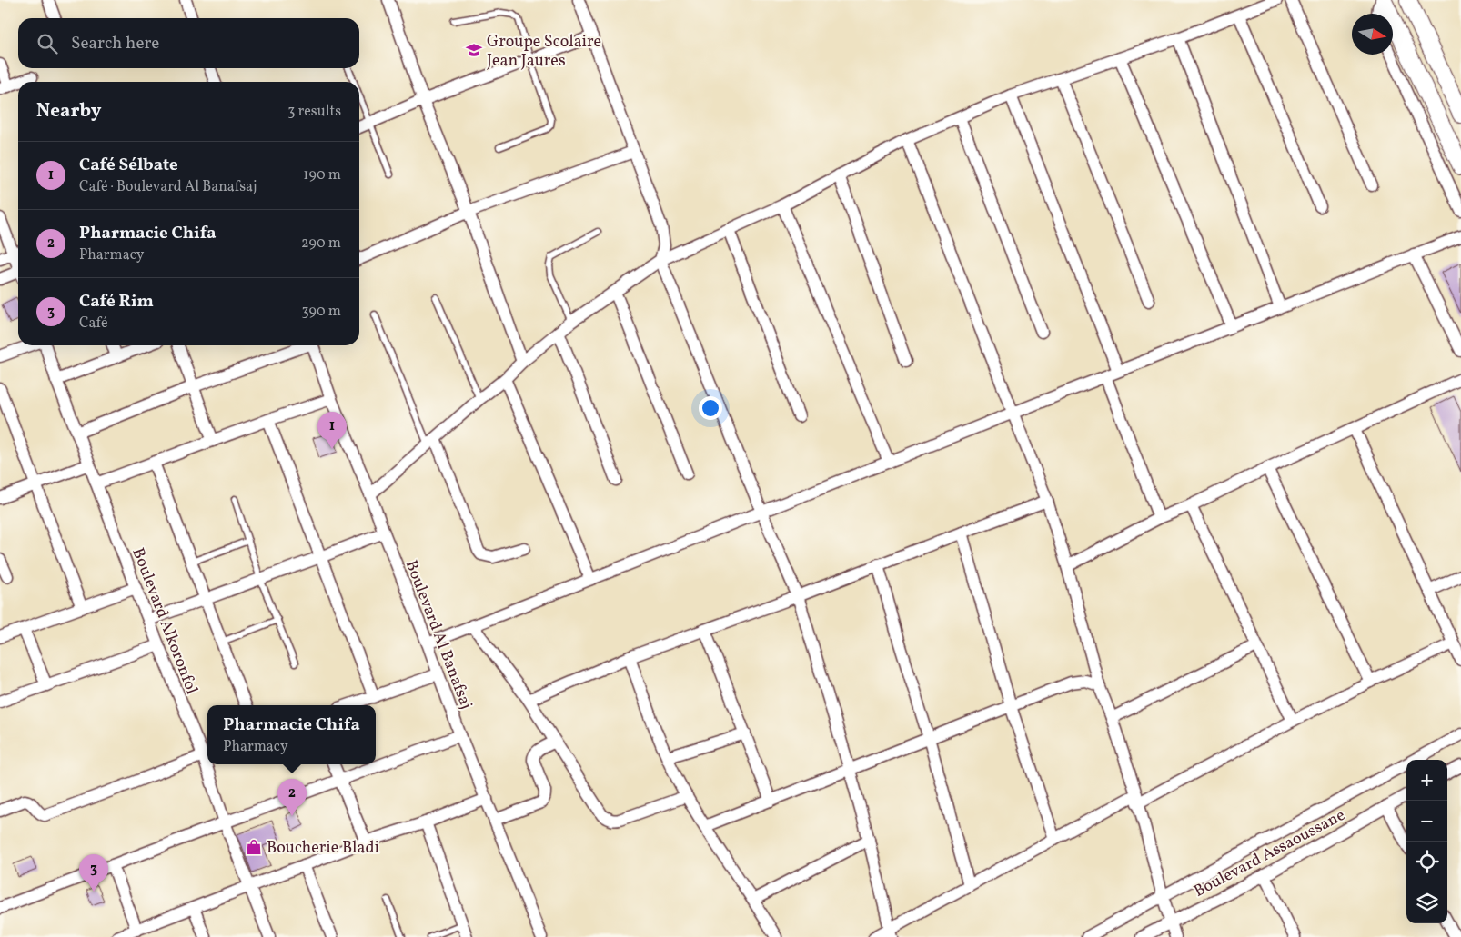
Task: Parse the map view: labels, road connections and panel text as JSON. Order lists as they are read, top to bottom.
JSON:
{
  "streets": {
    "street": ["Boulevard Alkoronfol", "Boulevard Al Banafsaj", "Boulevard Assaoussane"]
  },
  "places": {
    "school or university": ["Groupe Scolaire Jean Jaures"],
    "shop": ["Boucherie Bladi"]
  },
  "north": "right",
  "page": {
    "search": "Search here",
    "heading": ["Nearby", "3 results"],
    "list": [
      {
        "mark": "1",
        "name": "Café Sélbate",
        "note": "Café · Boulevard Al Banafsaj",
        "value": "190 m"
      },
      {
        "mark": "2",
        "name": "Pharmacie Chifa",
        "note": "Pharmacy",
        "value": "290 m"
      },
      {
        "mark": "3",
        "name": "Café Rim",
        "note": "Café",
        "value": "390 m"
      }
    ],
    "pins": ["1", "2", "3"],
    "popup": ["Pharmacie Chifa", "Pharmacy"],
    "map_buttons": ["+", "−"]
  }
}
